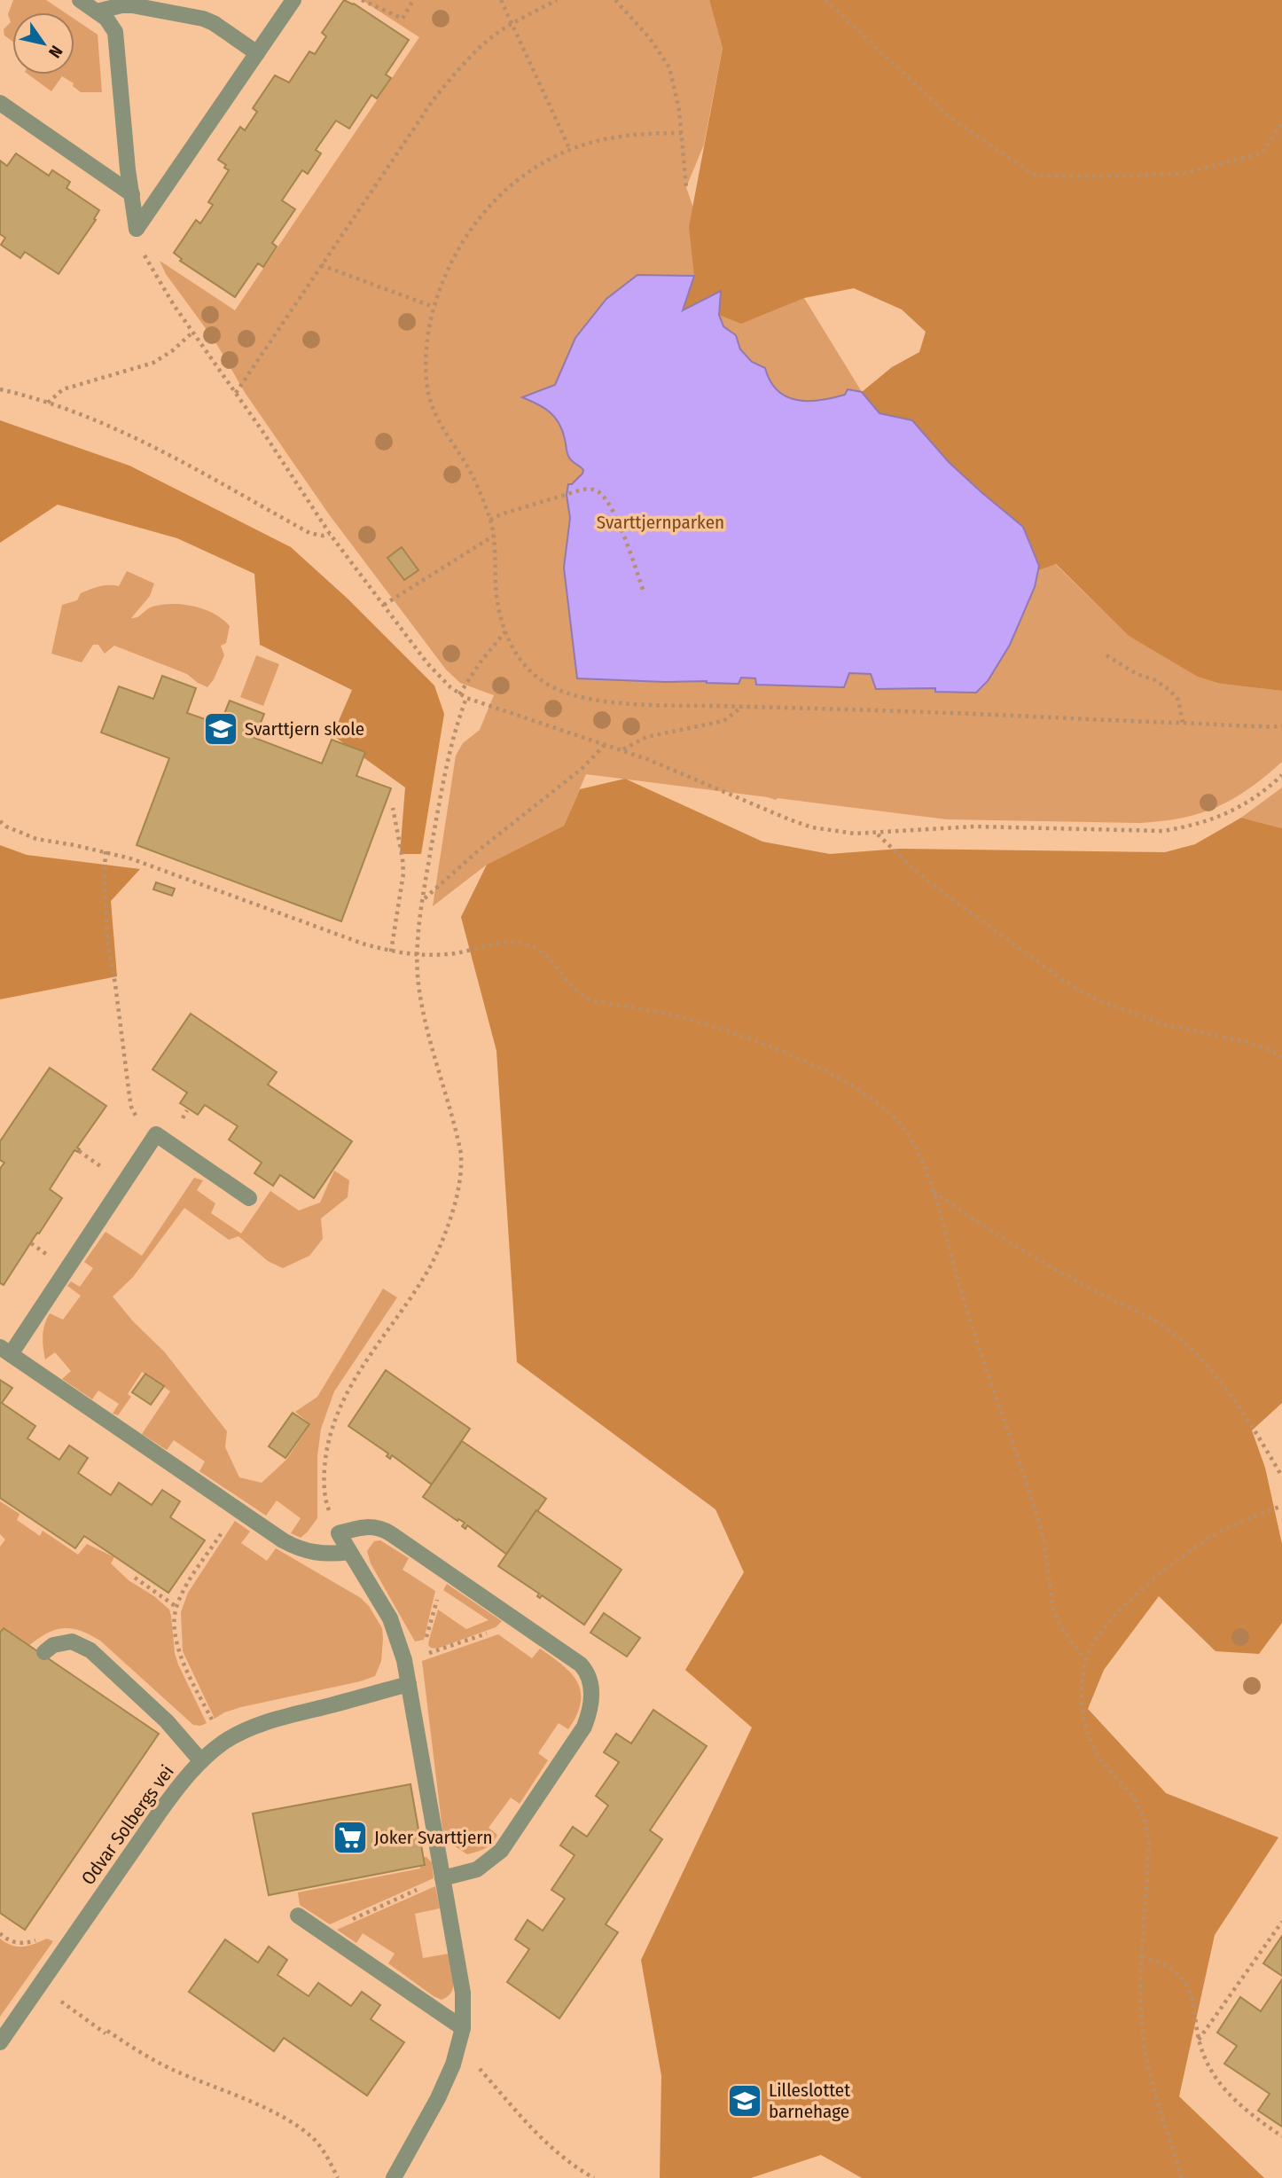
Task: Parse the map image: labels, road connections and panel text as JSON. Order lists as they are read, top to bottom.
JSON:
{
  "streets": {
    "street": ["Odvar Solbergs vei"]
  },
  "parks": ["Svarttjernparken"],
  "places": {
    "school or university": ["Svarttjern skole", "Lilleslottet barnehage"],
    "supermarket": ["Joker Svarttjern"]
  },
  "north": "bottom right"
}
